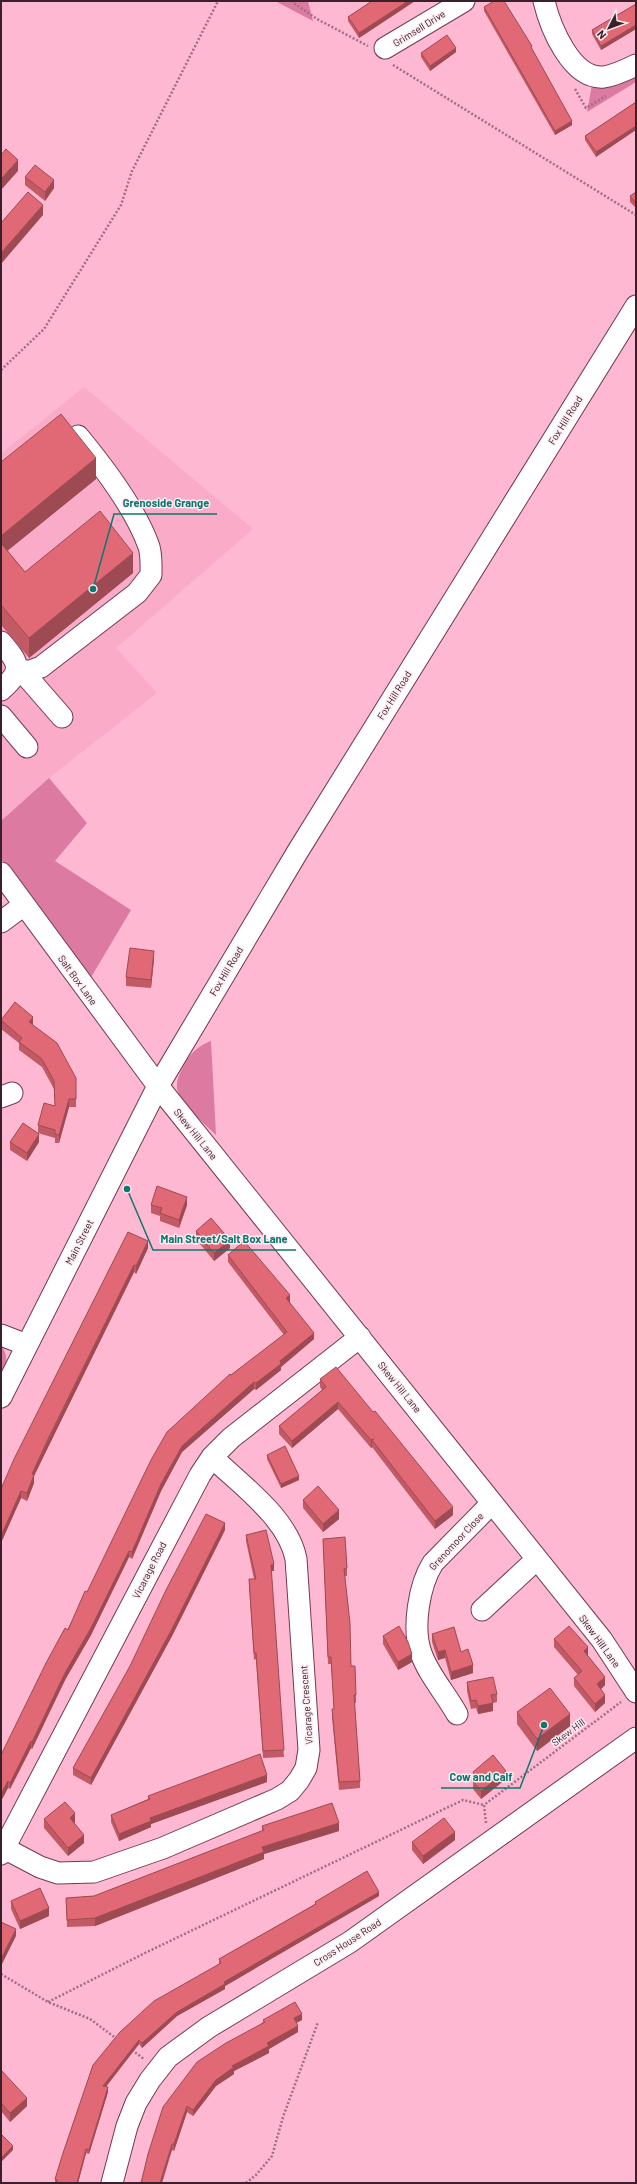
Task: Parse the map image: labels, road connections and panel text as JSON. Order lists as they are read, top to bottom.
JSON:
{
  "streets": {
    "street": [
      "Grimsell Drive",
      "Fox Hill Road",
      "Salt Box Lane",
      "Skew Hill Lane",
      "Main Street",
      "Grenomoor Close",
      "Vicarage Road",
      "Vicarage Crescent",
      "Cross House Road"
    ],
    "path": ["Skew Hill"]
  },
  "crossings": [
    ["Fox Hill Road", "Salt Box Lane"],
    ["Fox Hill Road", "Skew Hill Lane"],
    ["Fox Hill Road", "Main Street"],
    ["Salt Box Lane", "Skew Hill Lane"],
    ["Salt Box Lane", "Main Street"],
    ["Skew Hill Lane", "Main Street"],
    ["Skew Hill Lane", "Grenomoor Close"],
    ["Skew Hill Lane", "Vicarage Road"],
    ["Skew Hill Lane", "Skew Hill"],
    ["Vicarage Road", "Vicarage Crescent"]
  ],
  "places": ["Grenoside Grange", "Main Street/Salt Box Lane", "Cow and Calf"],
  "north": "bottom left"
}
